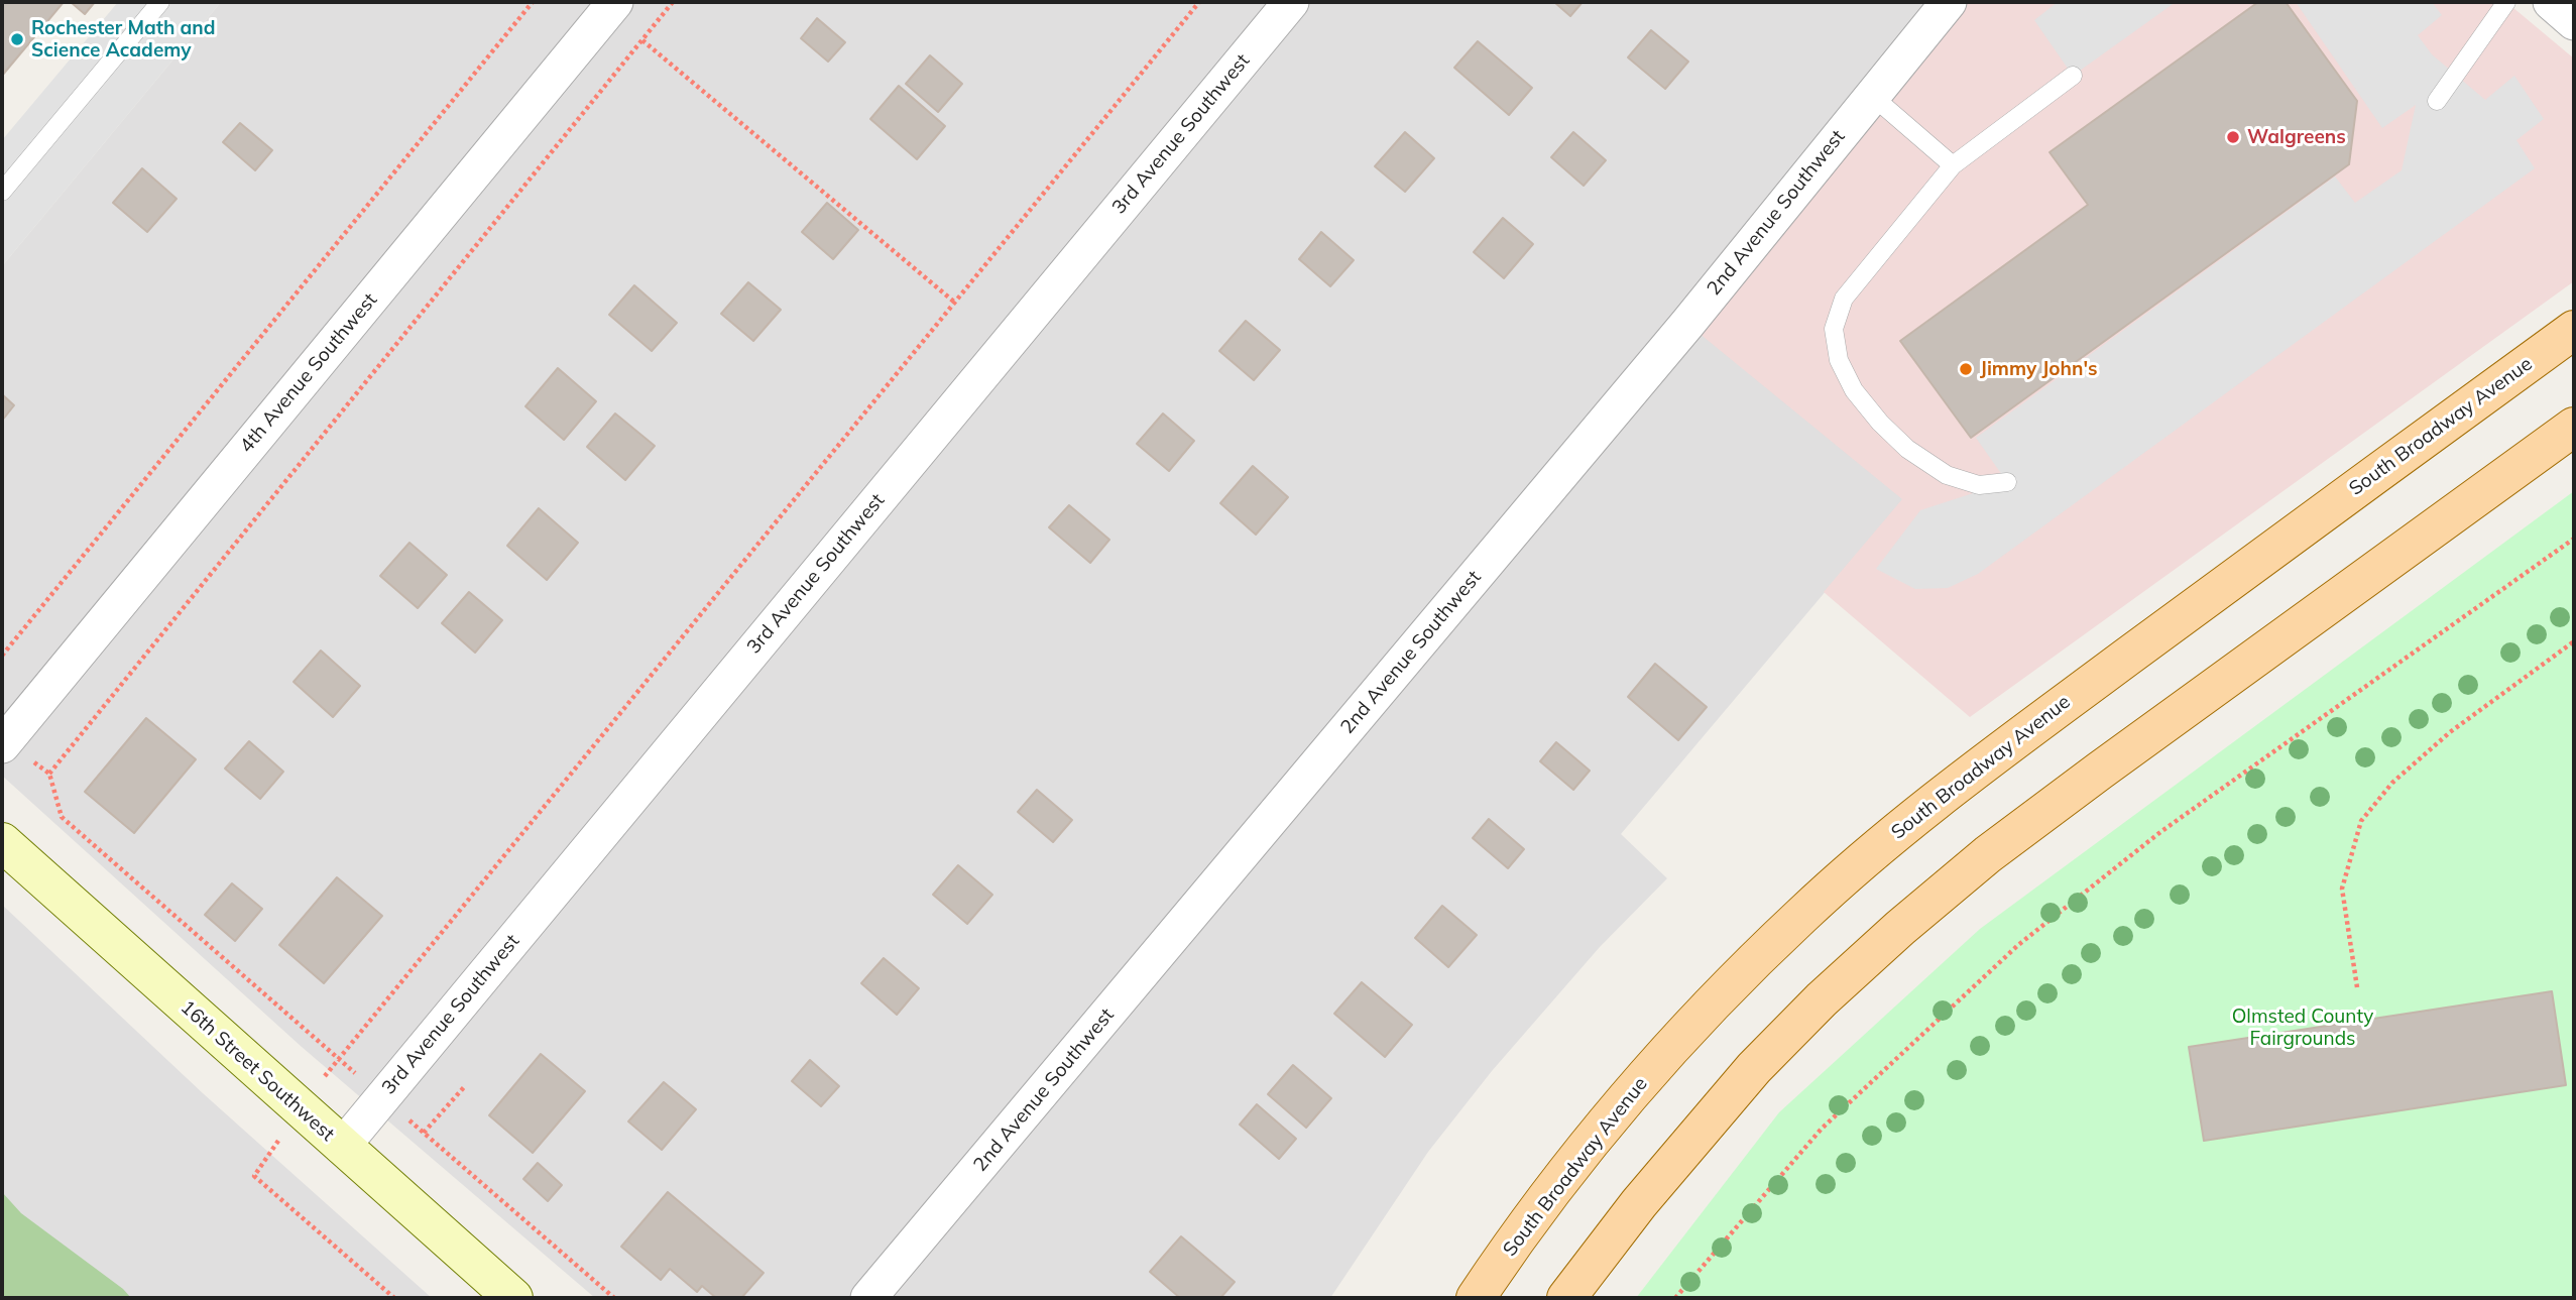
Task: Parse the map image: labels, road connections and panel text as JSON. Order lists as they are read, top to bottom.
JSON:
{
  "streets": {
    "main road": ["South Broadway Avenue", "16th Street Southwest"],
    "street": ["3rd Avenue Southwest", "2nd Avenue Southwest", "4th Avenue Southwest"]
  },
  "crossings": [
    ["3rd Avenue Southwest", "16th Street Southwest"]
  ],
  "parks": ["Olmsted County Fairgrounds"],
  "places": ["Rochester Math and Science Academy", "Walgreens", "Jimmy John's"]
}
